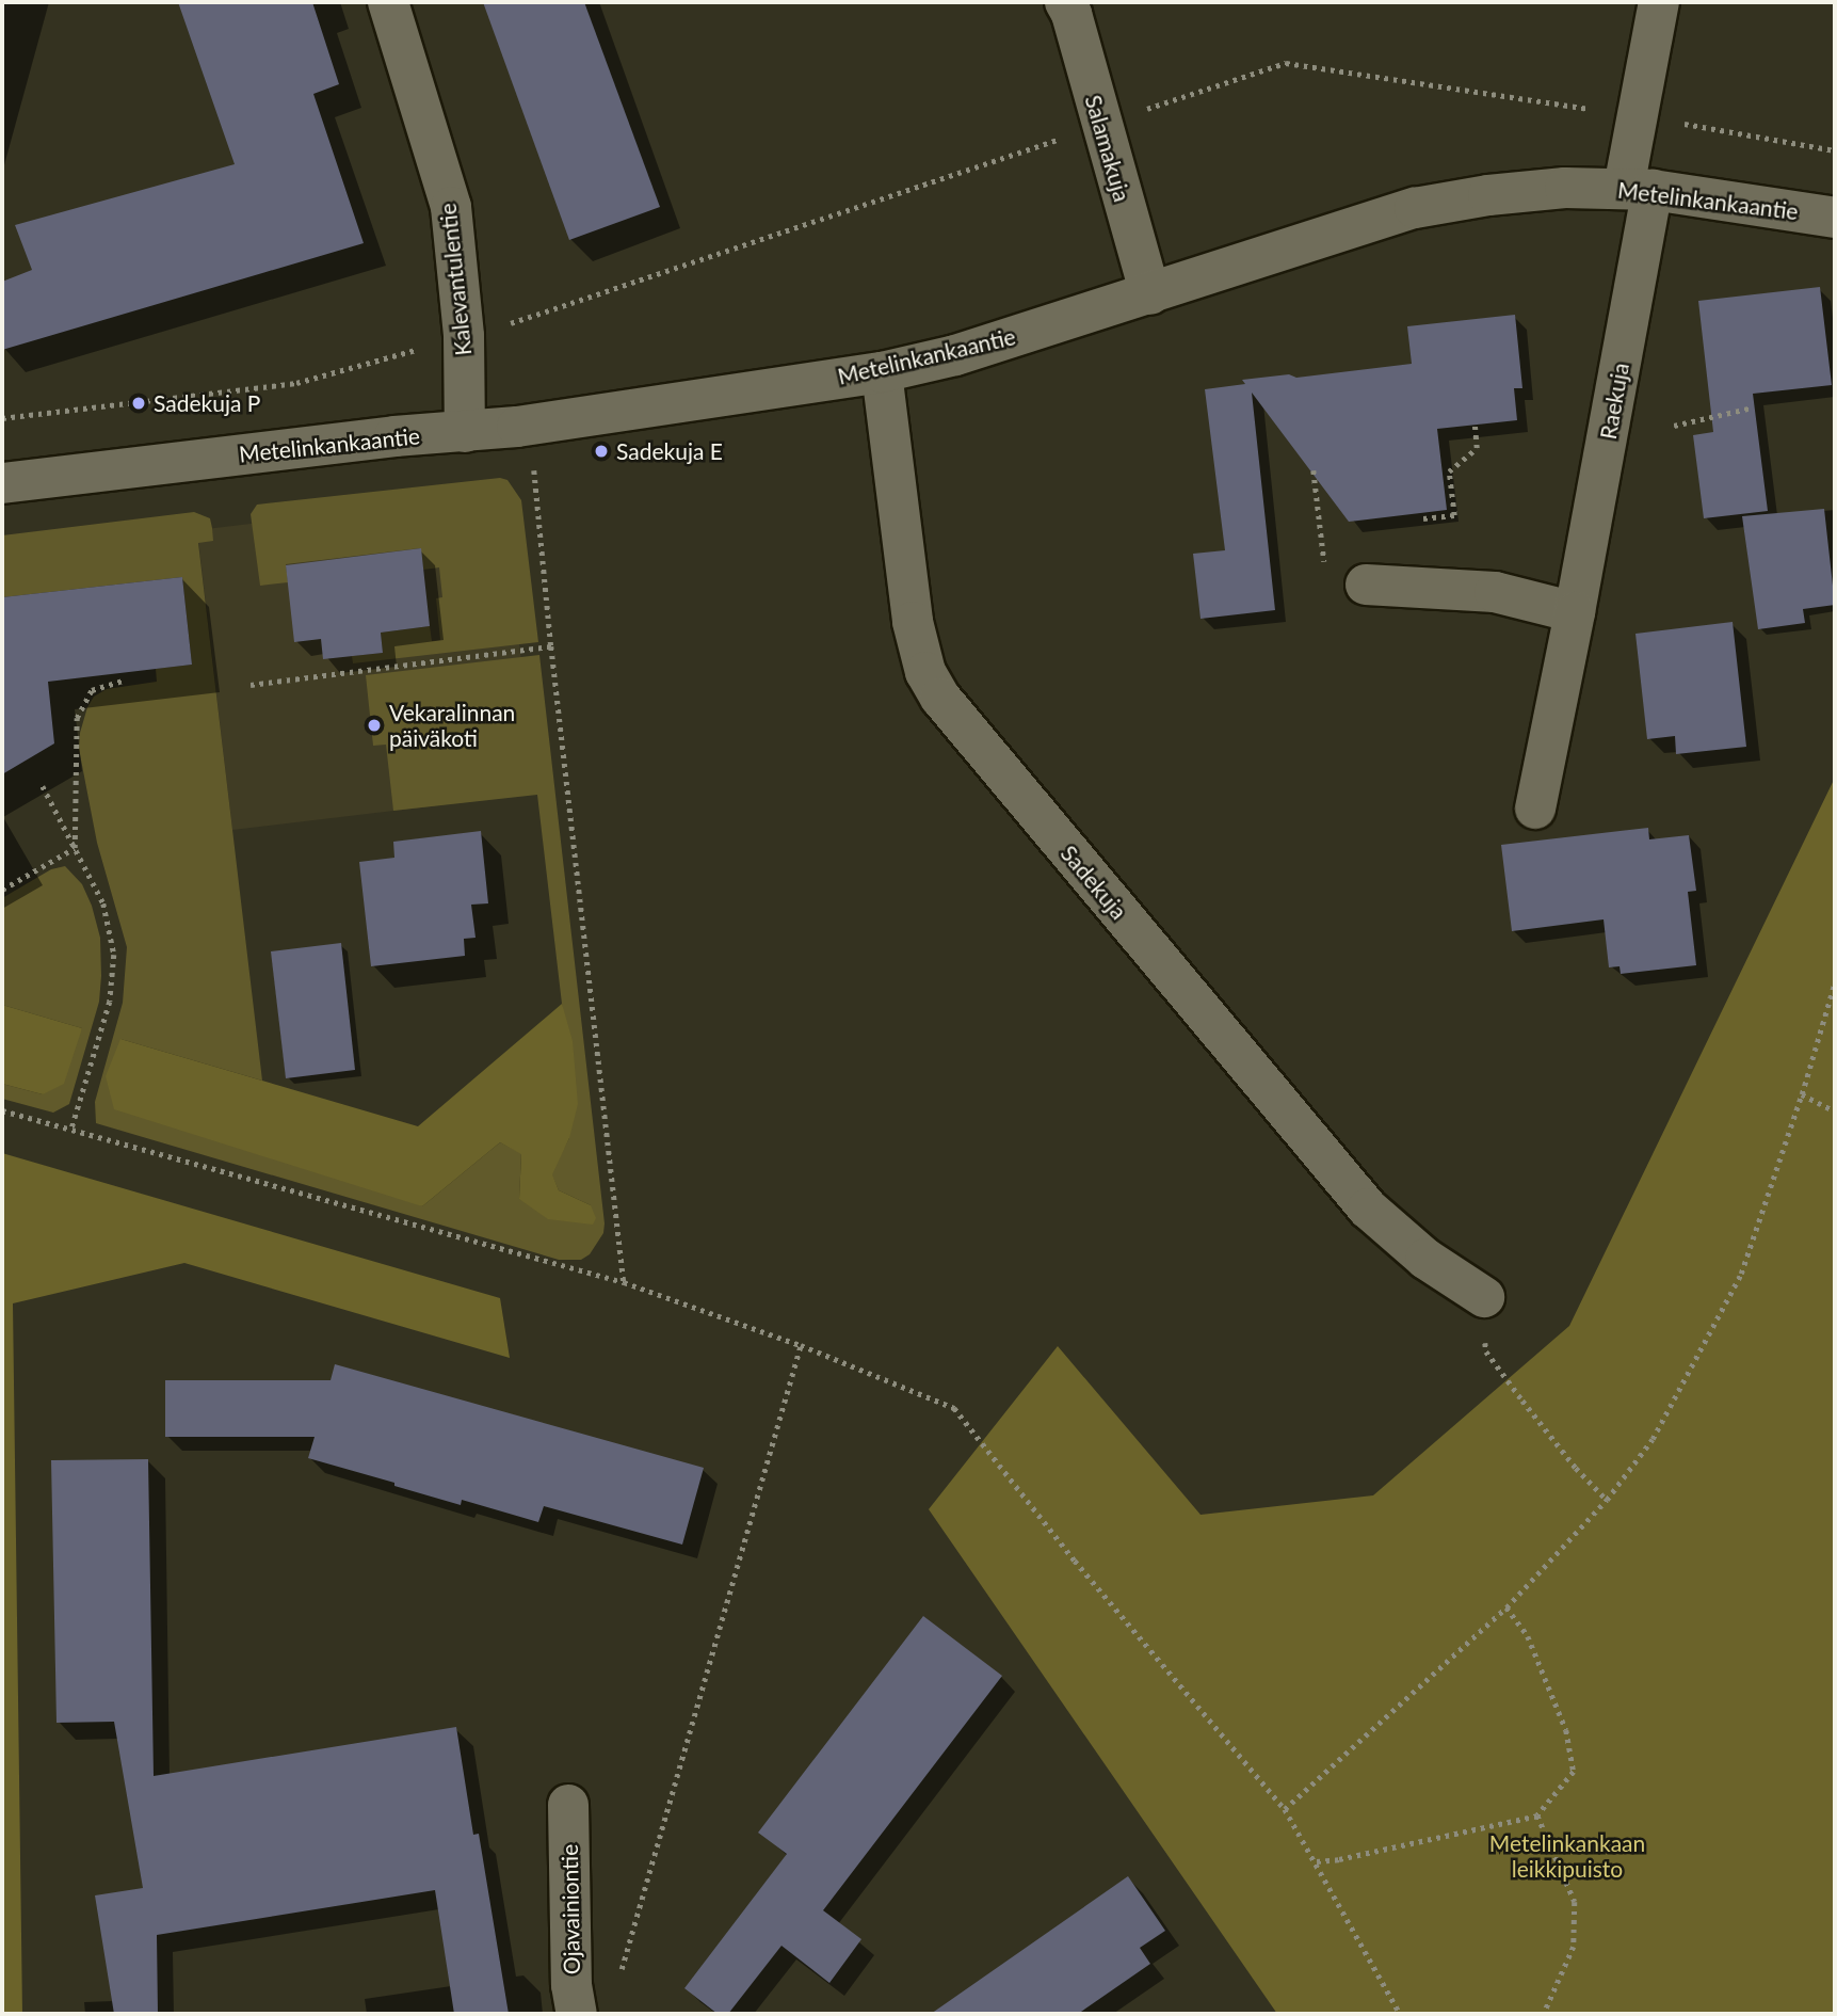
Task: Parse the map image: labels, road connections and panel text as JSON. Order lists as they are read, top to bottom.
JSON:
{
  "streets": {
    "street": [
      "Salamakuja",
      "Metelinkankaantie",
      "Kalevantulentie",
      "Raekuja",
      "Sadekuja",
      "Ojavainiontie"
    ]
  },
  "crossings": [
    ["Salamakuja", "Metelinkankaantie"],
    ["Metelinkankaantie", "Kalevantulentie"],
    ["Metelinkankaantie", "Raekuja"],
    ["Metelinkankaantie", "Sadekuja"]
  ],
  "parks": ["Metelinkankaan leikkipuisto"],
  "places": ["Sadekuja P", "Sadekuja E", "Vekaralinnan päiväkoti"]
}
